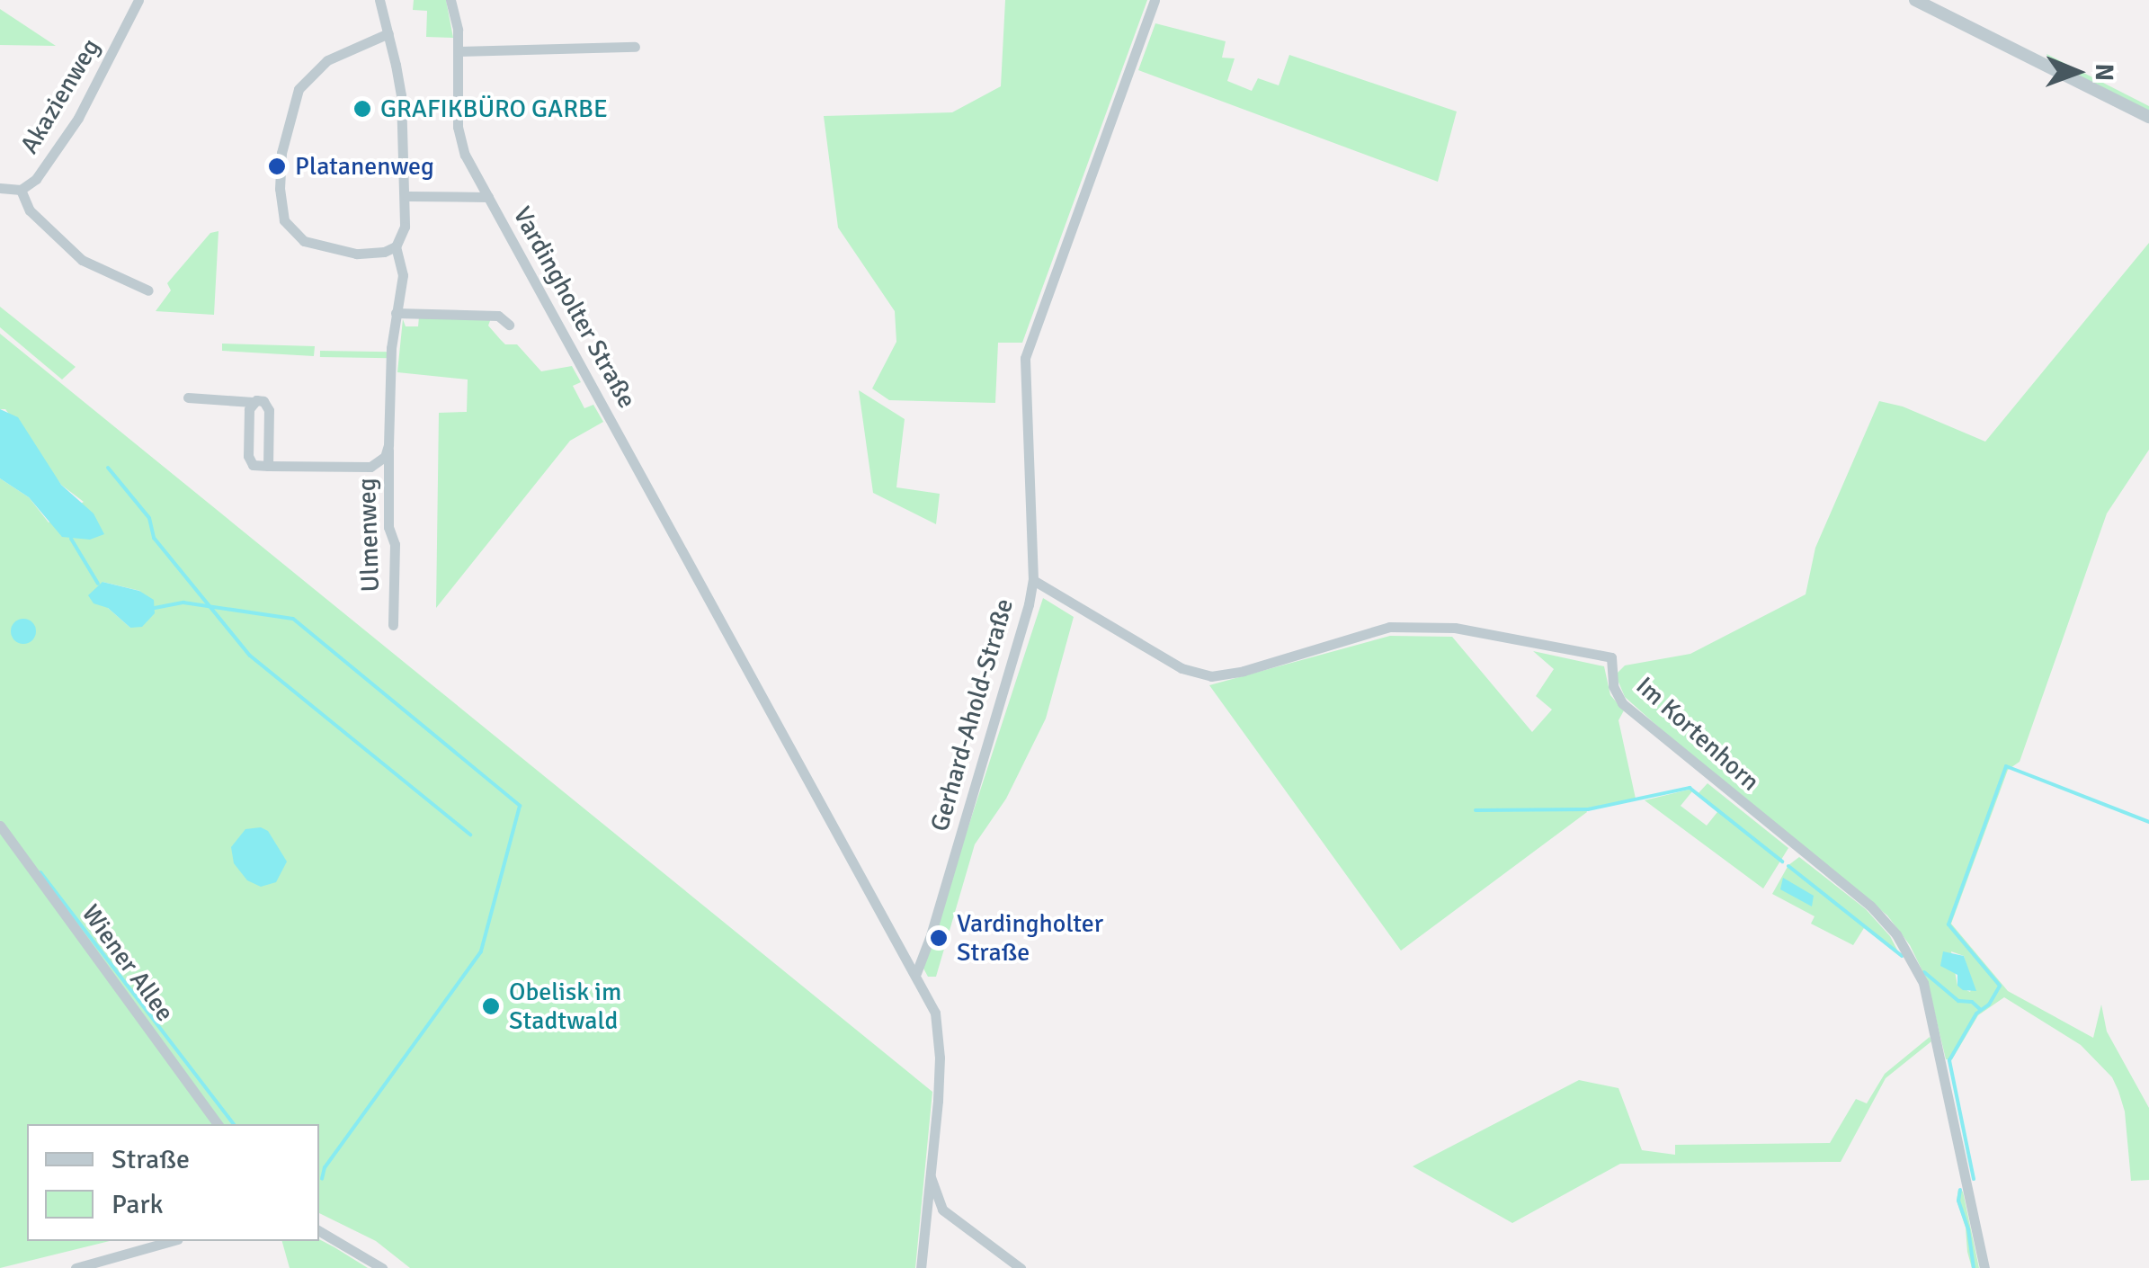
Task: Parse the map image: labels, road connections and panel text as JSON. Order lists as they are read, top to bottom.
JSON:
{
  "streets": {
    "street": [
      "Akazienweg",
      "Vardingholter Straße",
      "Ulmenweg",
      "Gerhard-Ahold-Straße",
      "Im Kortenhorn",
      "Wiener Allee"
    ]
  },
  "crossings": [
    ["Vardingholter Straße", "Gerhard-Ahold-Straße"],
    ["Gerhard-Ahold-Straße", "Im Kortenhorn"]
  ],
  "places": [
    "GRAFIKBÜRO GARBE",
    "Platanenweg",
    "Vardingholter Straße",
    "Obelisk im Stadtwald"
  ],
  "legend": ["Straße", "Park"],
  "north": "right"
}
